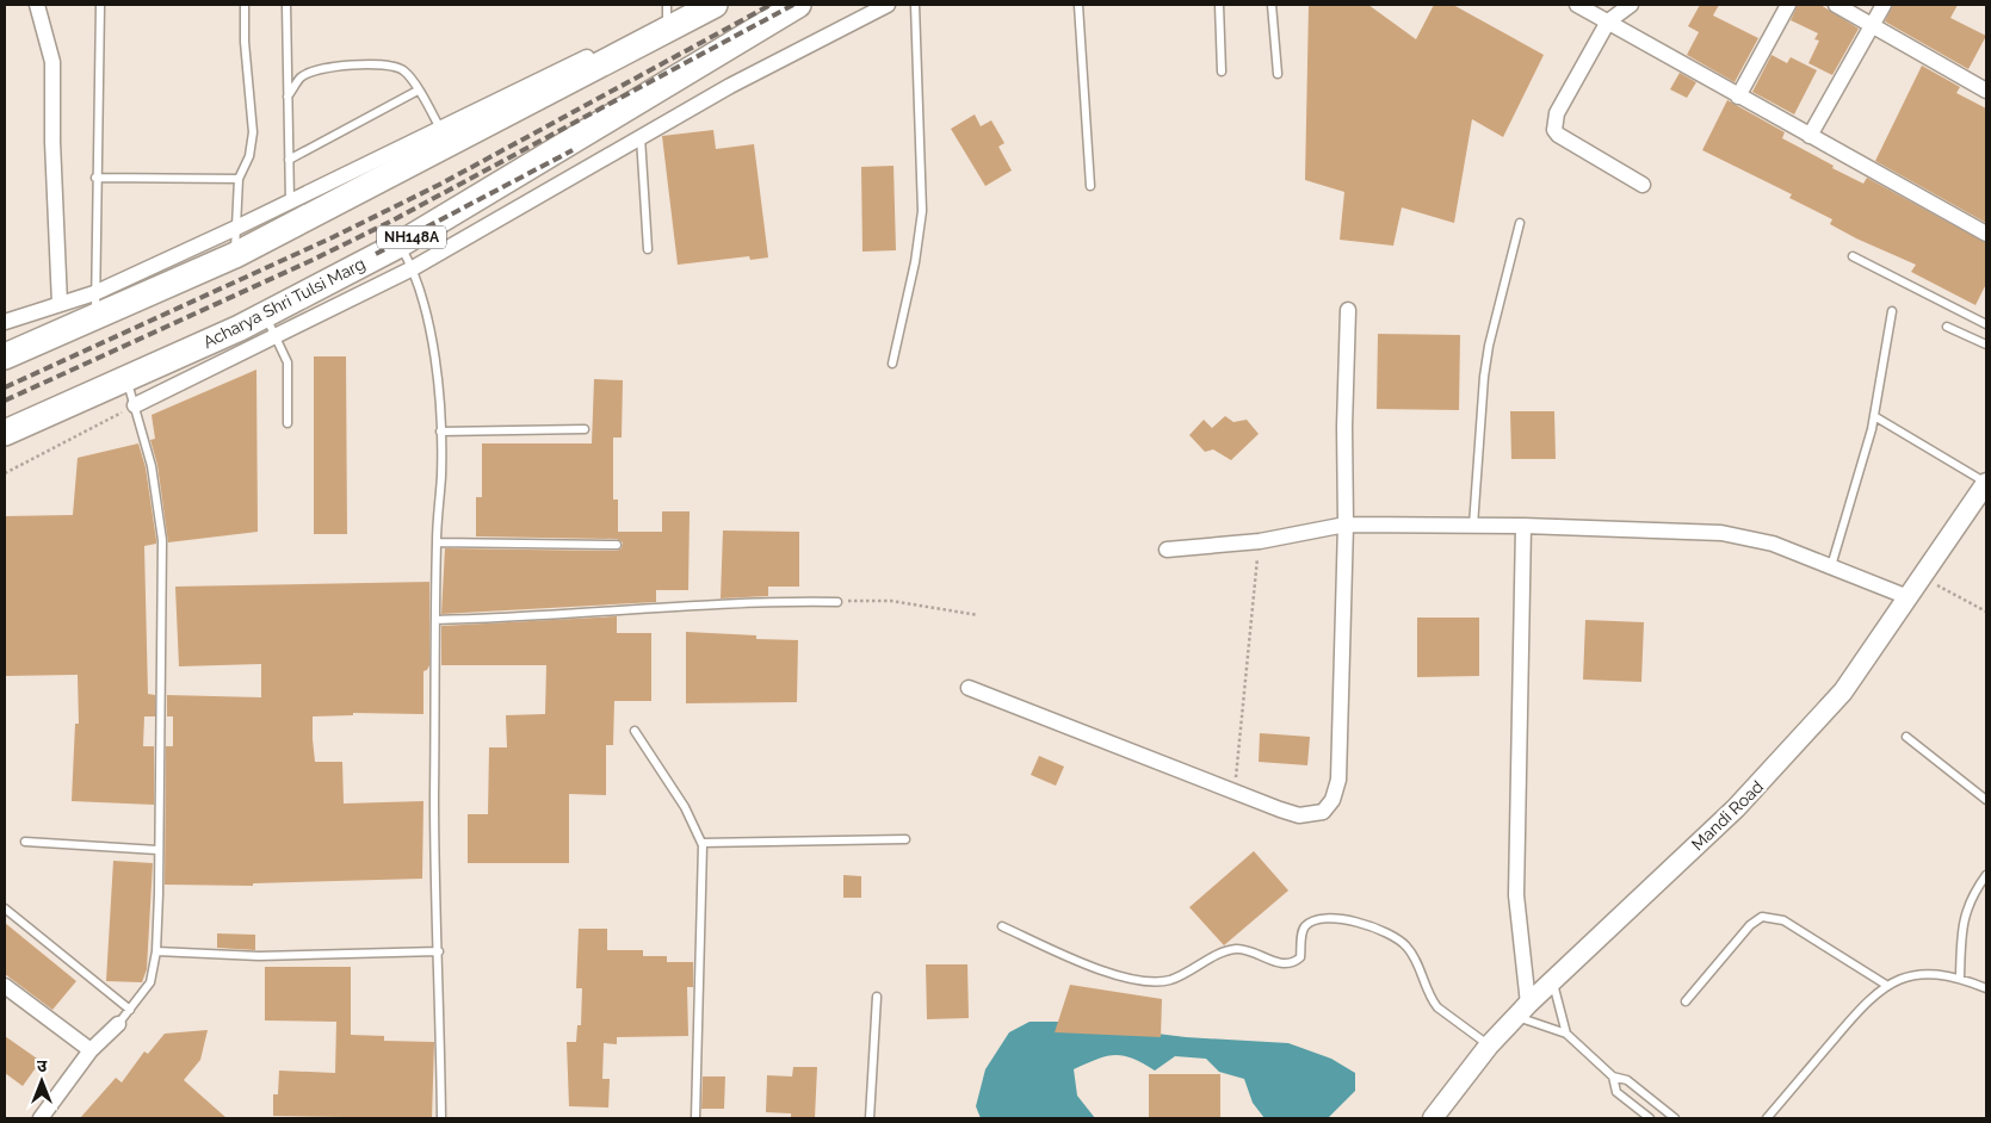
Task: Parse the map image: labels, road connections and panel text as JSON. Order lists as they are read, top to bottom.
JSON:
{
  "streets": {
    "highway": ["NH148A", "Acharya Shri Tulsi Marg"],
    "street": ["Mandi Road"]
  },
  "north": "top"
}
